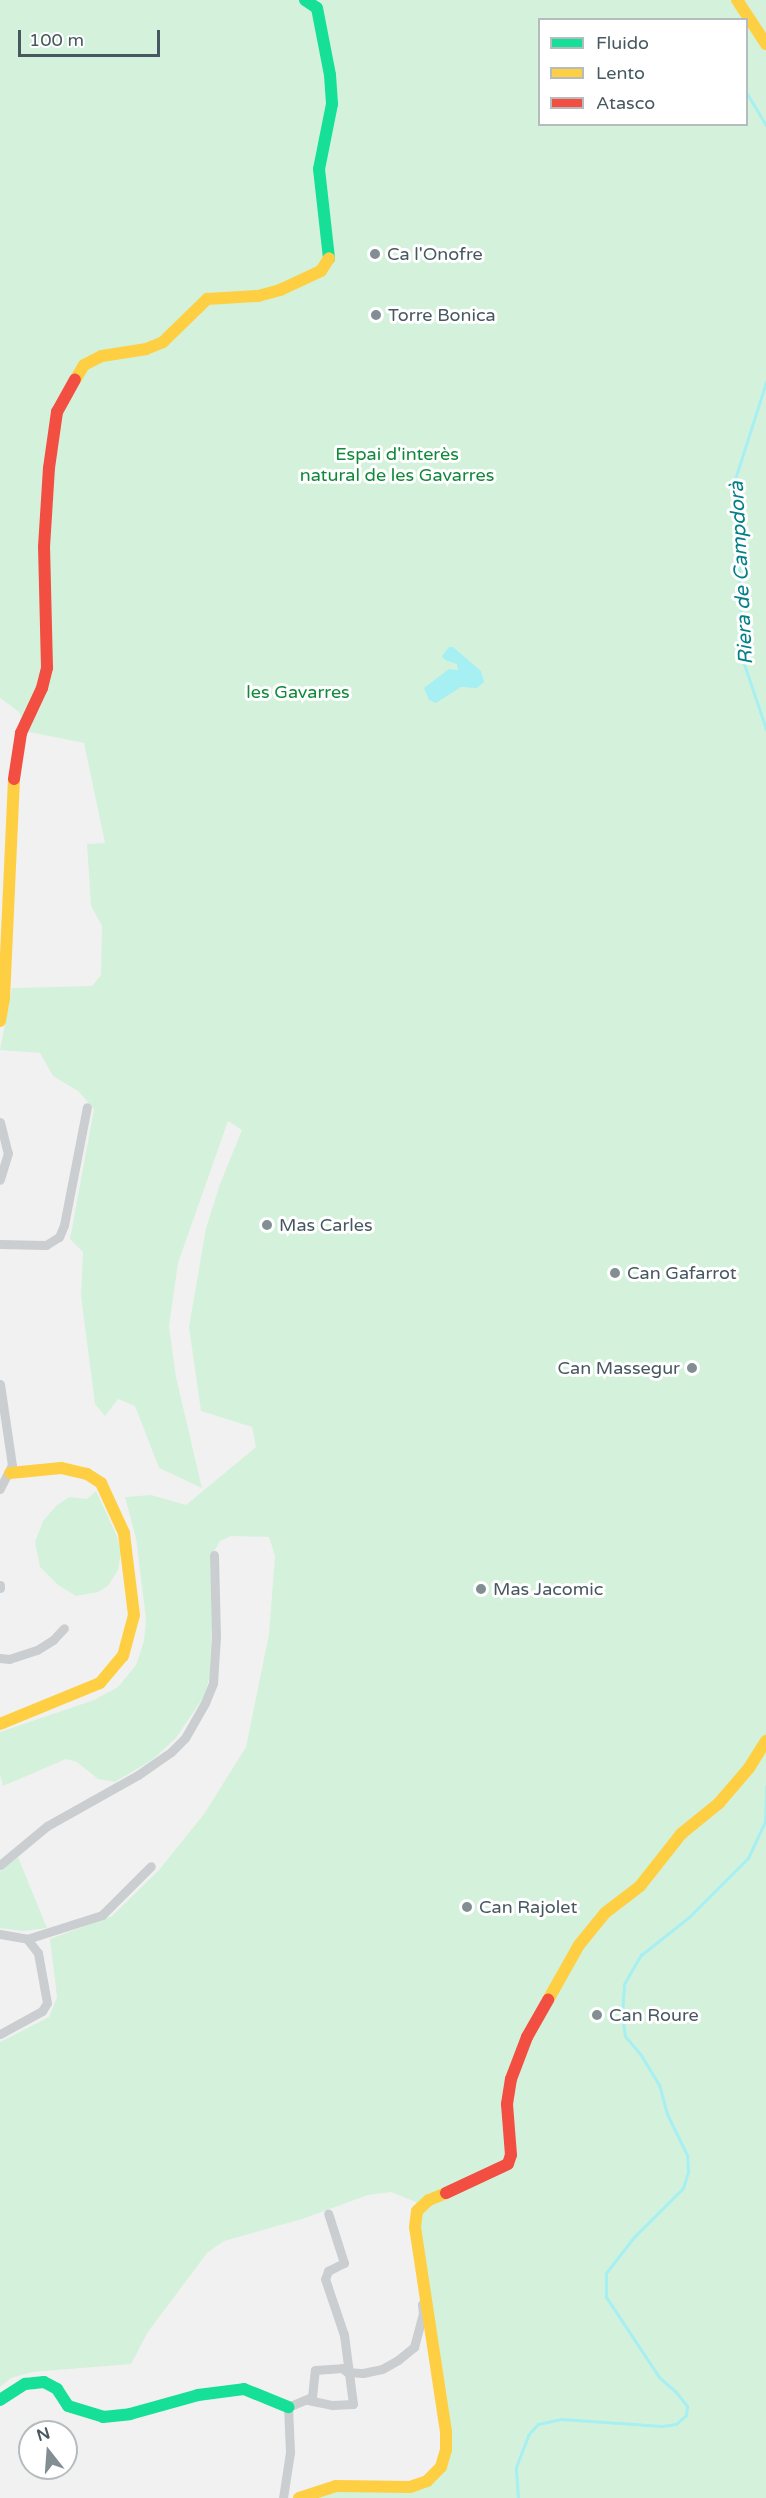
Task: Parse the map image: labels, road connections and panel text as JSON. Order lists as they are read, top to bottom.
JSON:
{
  "water": ["Riera de Campdorà"],
  "parks": ["Espai d'interès natural de les Gavarres", "les Gavarres"],
  "places": [
    "Ca l'Onofre",
    "Torre Bonica",
    "Mas Carles",
    "Can Gafarrot",
    "Can Massegur",
    "Mas Jacomic",
    "Can Rajolet",
    "Can Roure"
  ],
  "legend": ["Fluido", "Lento", "Atasco"],
  "scale_bar": "100 m",
  "north": "top"
}
